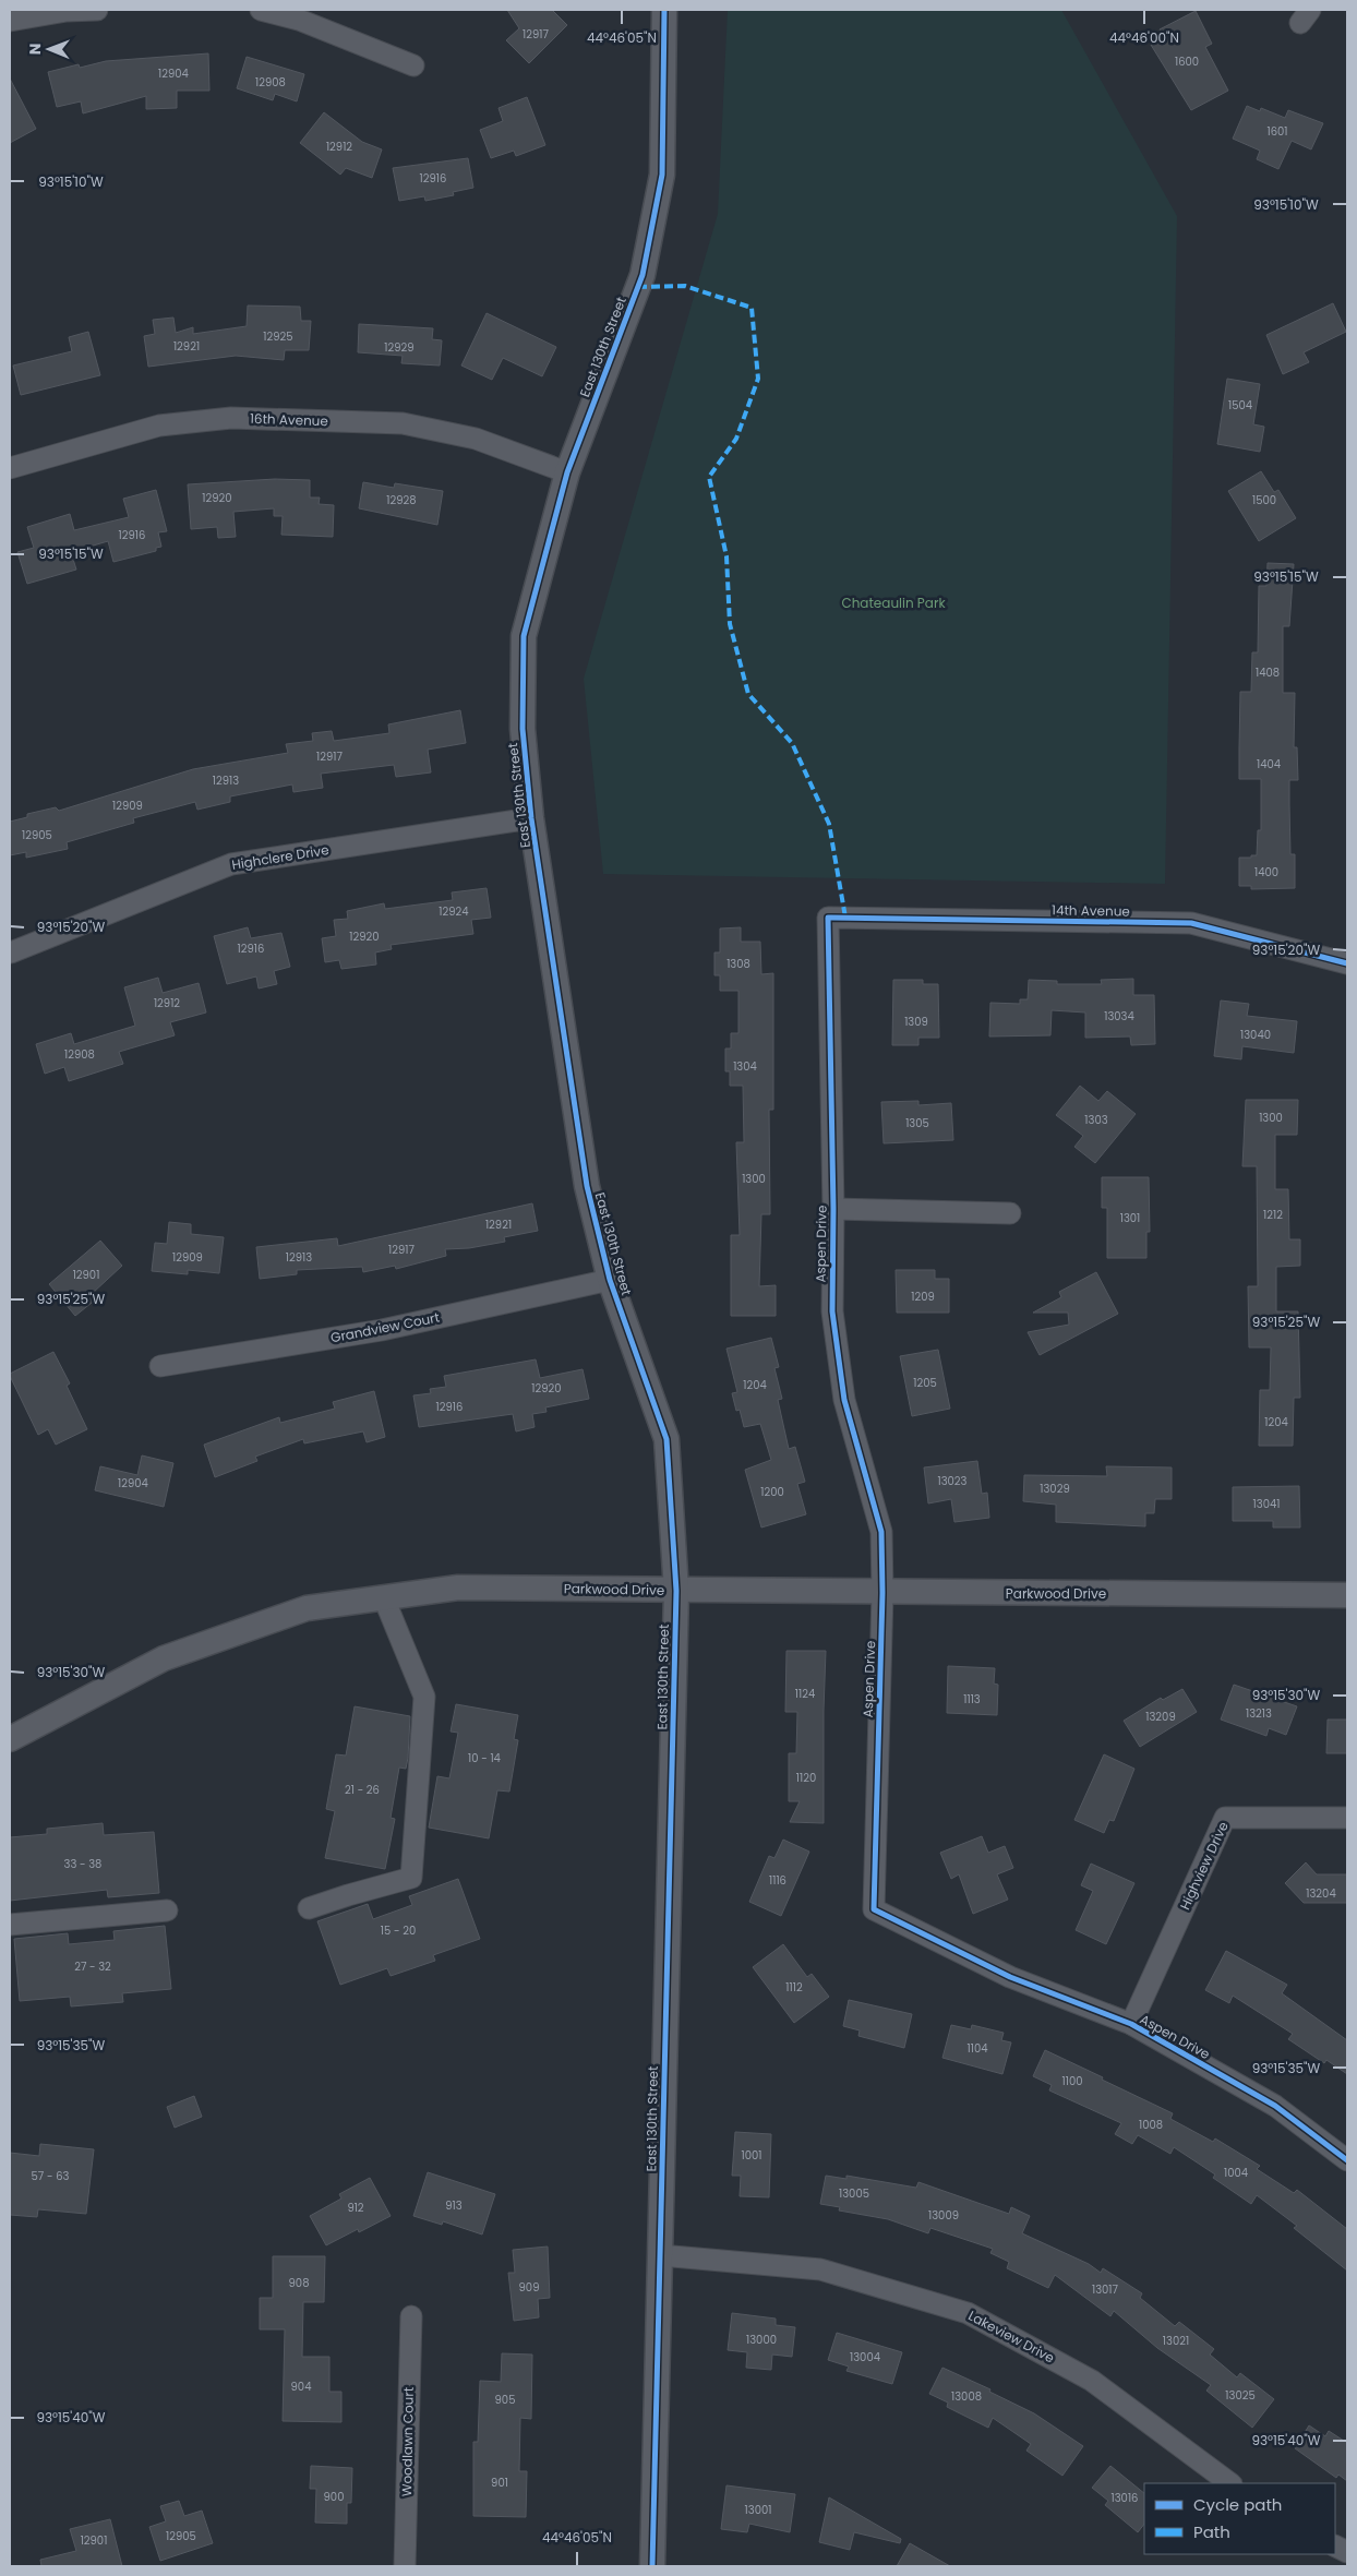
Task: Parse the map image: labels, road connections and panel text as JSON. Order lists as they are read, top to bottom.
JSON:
{
  "streets": {
    "street": [
      "East 130th Street",
      "16th Avenue",
      "Highclere Drive",
      "14th Avenue",
      "Aspen Drive",
      "Grandview Court",
      "Parkwood Drive",
      "Highview Drive",
      "Lakeview Drive",
      "Woodlawn Court"
    ]
  },
  "crossings": [
    ["East 130th Street", "16th Avenue"],
    ["East 130th Street", "Highclere Drive"],
    ["East 130th Street", "Grandview Court"],
    ["East 130th Street", "Parkwood Drive"],
    ["East 130th Street", "Lakeview Drive"],
    ["14th Avenue", "Aspen Drive"],
    ["Aspen Drive", "Parkwood Drive"],
    ["Aspen Drive", "Highview Drive"]
  ],
  "parks": ["Chateaulin Park"],
  "house_numbers": [
    "12917",
    "1600",
    "12904",
    "12908",
    "1601",
    "12912",
    "12916",
    "12925",
    "12921",
    "12929",
    "1504",
    "12920",
    "12928",
    "1500",
    "12916",
    "1408",
    "12917",
    "1404",
    "12913",
    "12909",
    "12905",
    "1400",
    "12924",
    "12920",
    "12916",
    "1308",
    "12912",
    "13034",
    "1309",
    "13040",
    "12908",
    "1304",
    "1300",
    "1303",
    "1305",
    "1300",
    "1212",
    "1301",
    "12921",
    "12917",
    "12909",
    "12913",
    "12901",
    "1209",
    "1205",
    "1204",
    "12920",
    "12916",
    "1204",
    "13023",
    "12904",
    "13029",
    "1200",
    "13041",
    "1124",
    "1113",
    "13213",
    "13209",
    "10 - 14",
    "1120",
    "21 - 26",
    "33 - 38",
    "1116",
    "13204",
    "15 - 20",
    "27 - 32",
    "1112",
    "1104",
    "1100",
    "1008",
    "1001",
    "1004",
    "57 - 63",
    "13005",
    "913",
    "912",
    "13009",
    "908",
    "909",
    "13017",
    "13000",
    "13021",
    "13004",
    "904",
    "13025",
    "13008",
    "905",
    "901",
    "900",
    "13016",
    "13001",
    "12905",
    "12901"
  ],
  "legend": ["Cycle path", "Path"],
  "north": "left",
  "coordinates": [
    "44°46'05\"N",
    "44°46'00\"N",
    "93°15'10\"W",
    "93°15'15\"W",
    "93°15'20\"W",
    "93°15'25\"W",
    "93°15'30\"W",
    "93°15'35\"W",
    "93°15'40\"W"
  ]
}
